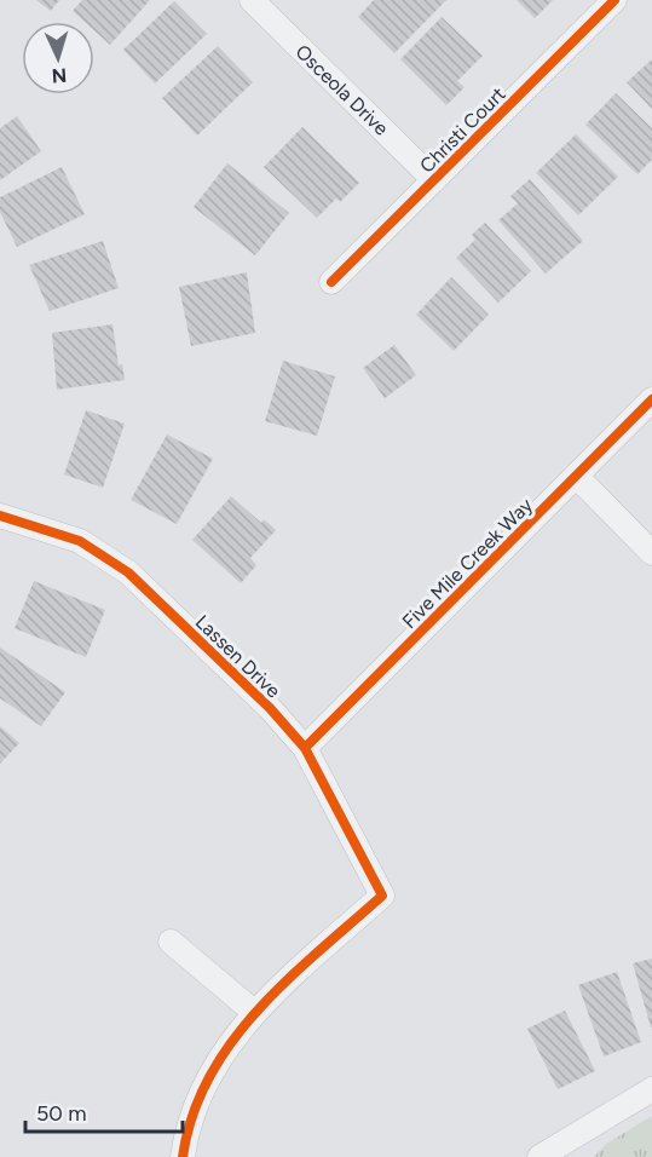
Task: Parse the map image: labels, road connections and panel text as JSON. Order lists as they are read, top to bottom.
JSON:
{
  "streets": {
    "street": [
      "Osceola Drive",
      "Christi Court",
      "Five Mile Creek Way",
      "Lassen Drive"
    ]
  },
  "crossings": [
    ["Osceola Drive", "Christi Court"],
    ["Five Mile Creek Way", "Lassen Drive"]
  ],
  "scale_bar": "50 m",
  "north": "bottom"
}
